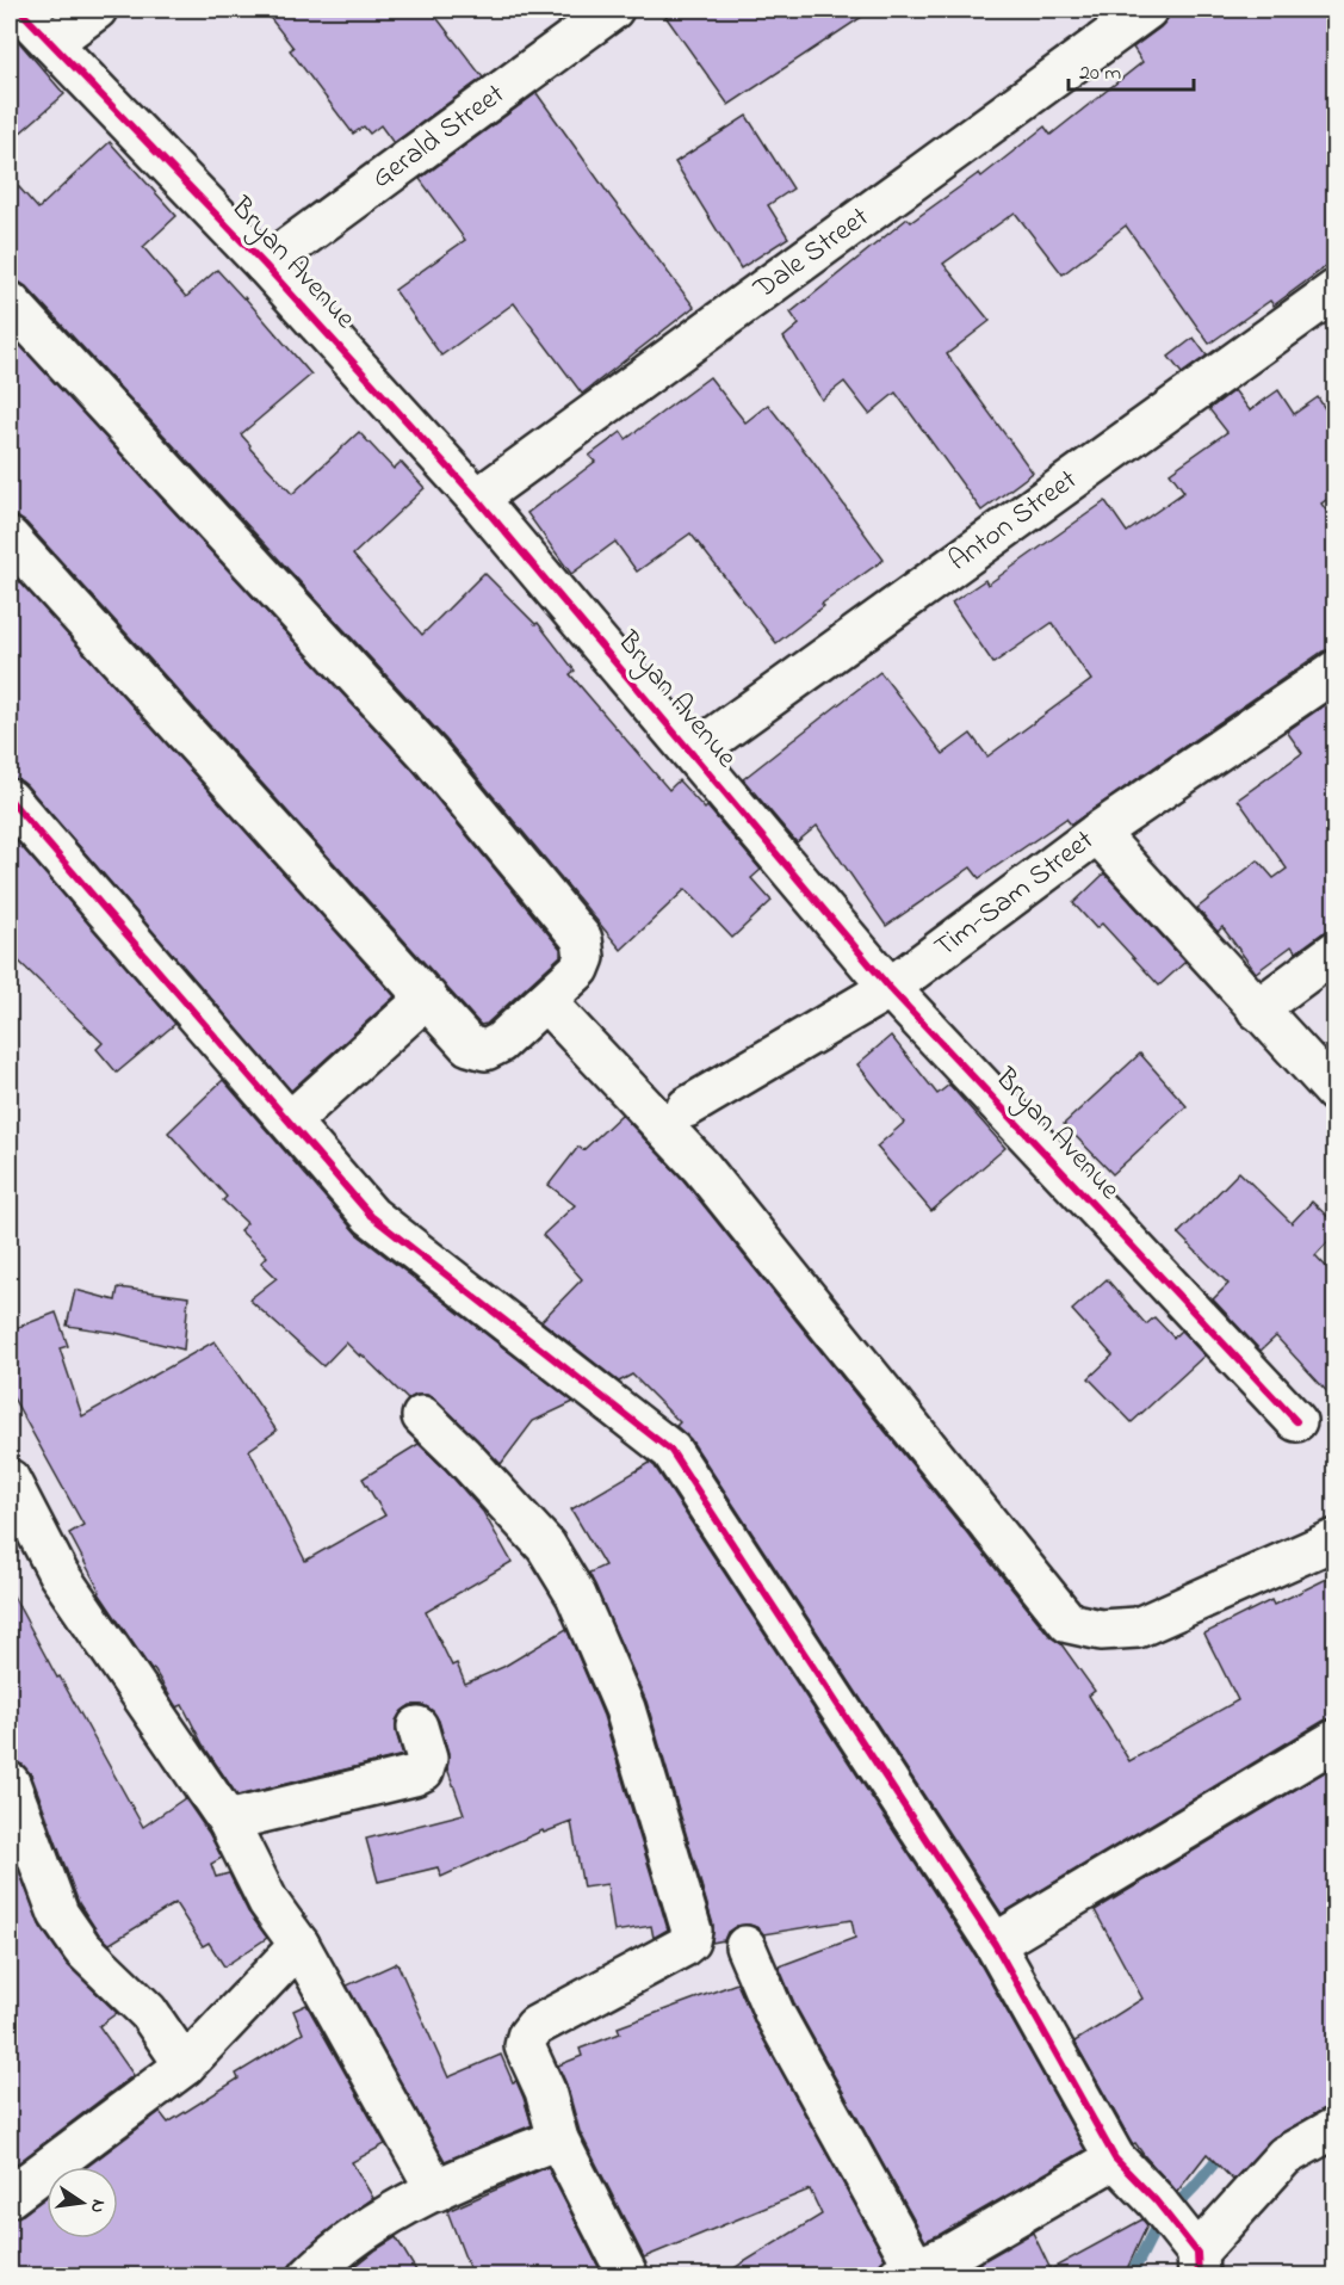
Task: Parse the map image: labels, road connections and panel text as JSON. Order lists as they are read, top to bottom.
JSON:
{
  "streets": {
    "street": [
      "Gerald Street",
      "Dale Street",
      "Bryan Avenue",
      "Anton Street",
      "Tim-Sam Street"
    ]
  },
  "crossings": [
    ["Gerald Street", "Bryan Avenue"],
    ["Dale Street", "Bryan Avenue"],
    ["Bryan Avenue", "Anton Street"],
    ["Bryan Avenue", "Tim-Sam Street"]
  ],
  "scale_bar": "20 m",
  "north": "right"
}
